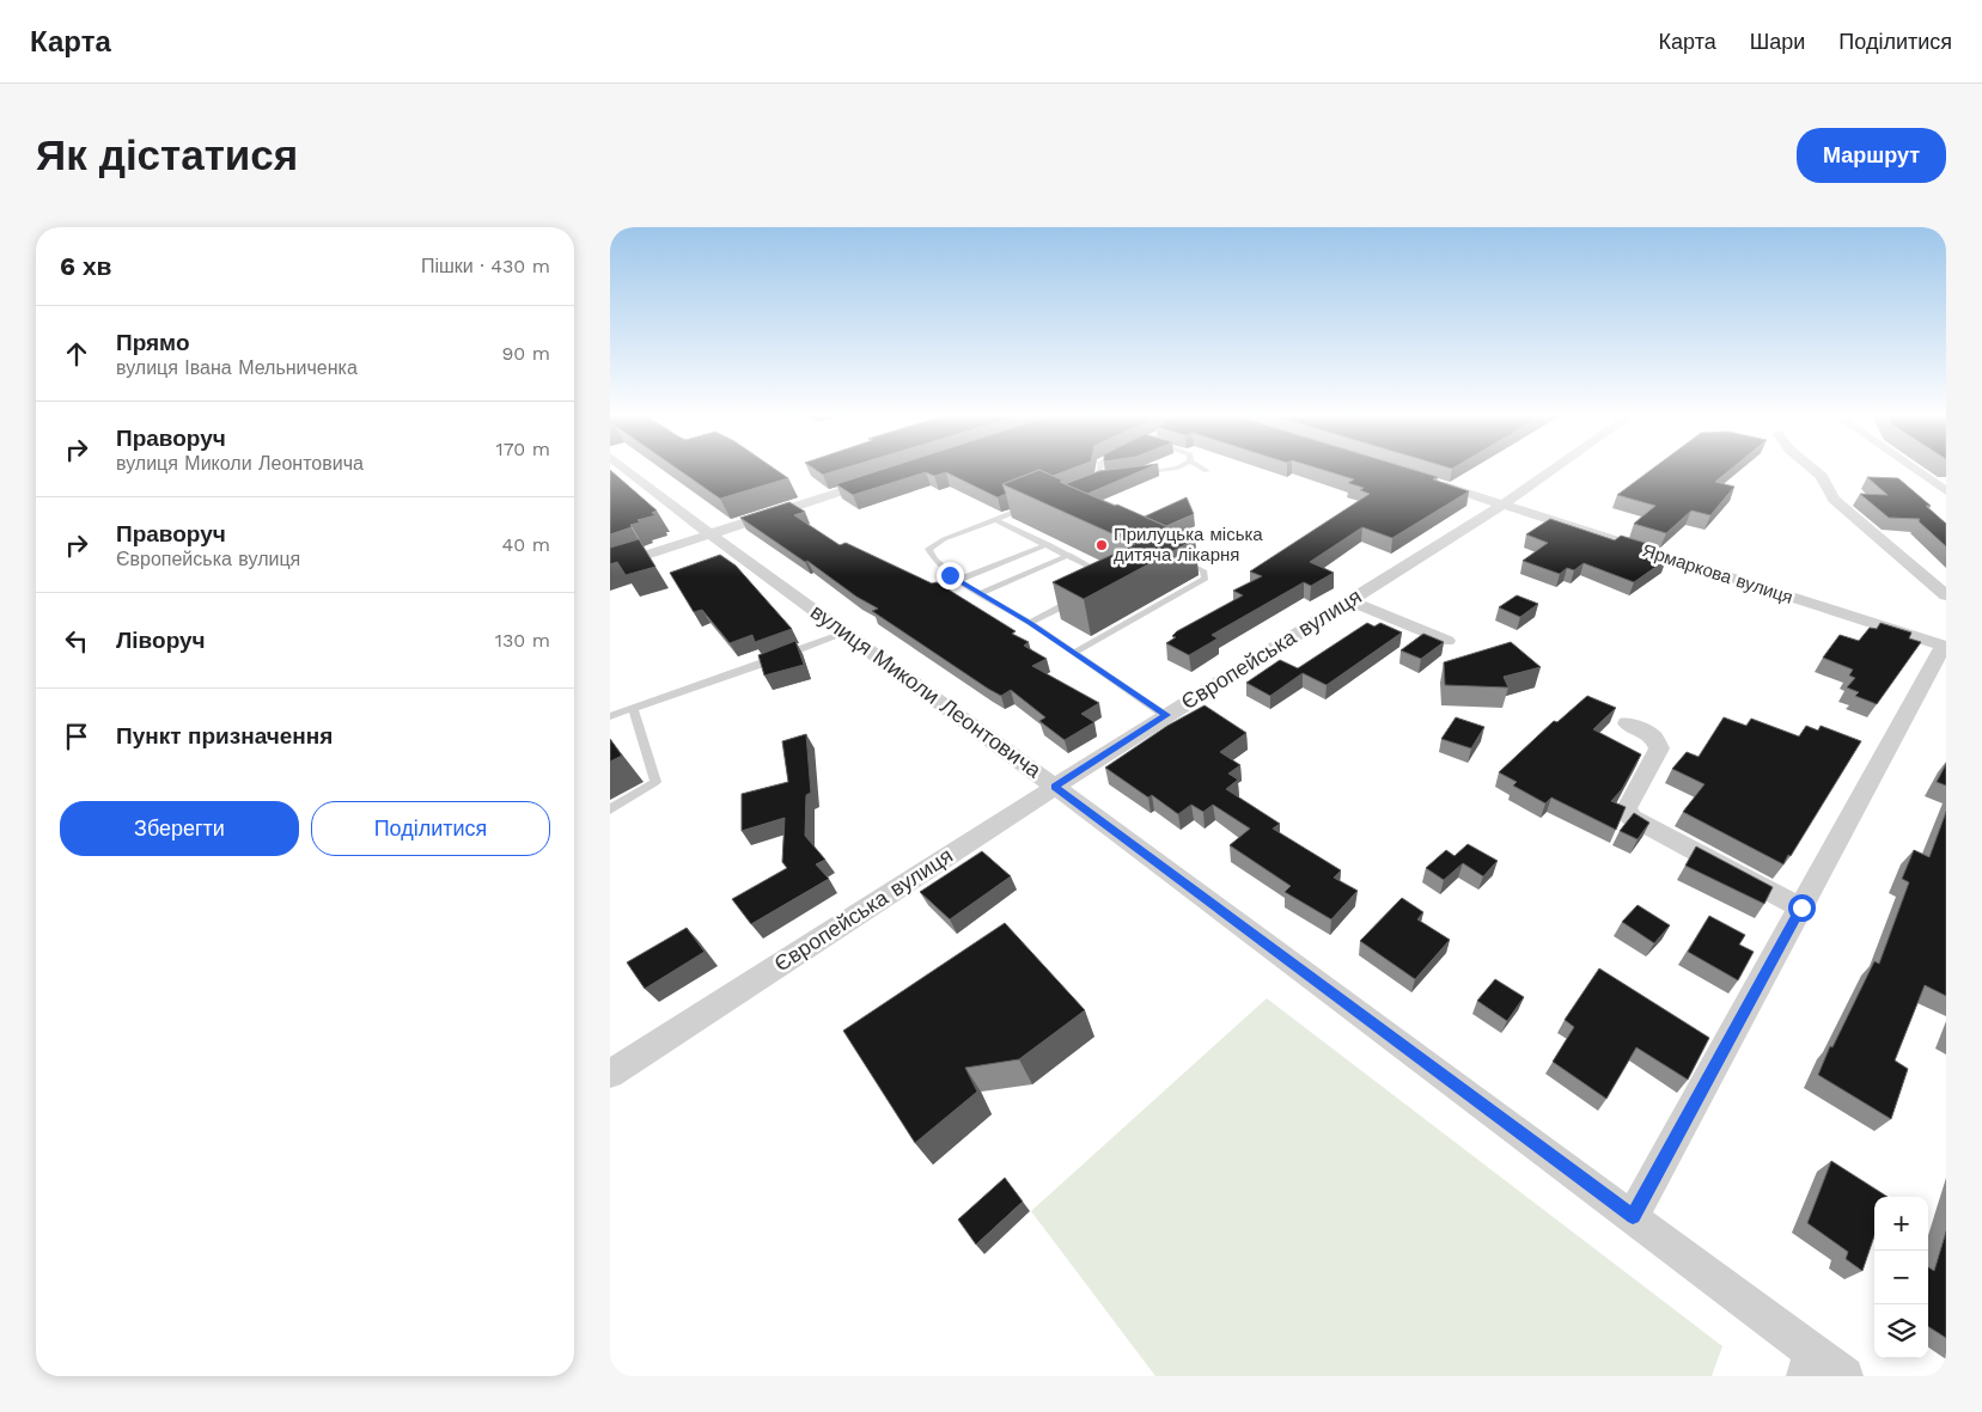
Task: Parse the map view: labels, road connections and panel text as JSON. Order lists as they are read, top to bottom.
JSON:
{
  "streets": {
    "street": ["Ярмаркова вулиця", "Європейська вулиця", "вулиця Миколи Леонтовича"]
  },
  "crossings": [
    ["Ярмаркова вулиця", "Європейська вулиця"],
    ["Європейська вулиця", "вулиця Миколи Леонтовича"]
  ],
  "places": ["Прилуцька міська дитяча лікарня"],
  "page": {
    "header": "Карта",
    "nav": ["Карта", "Шари", "Поділитися"],
    "buttons": [
      "Маршрут",
      ["Зберегти", "Поділитися"]
    ],
    "title": "Як дістатися",
    "heading": ["6 хв", "Пішки · 430 m"],
    "list": [
      ["Прямо", "вулиця Івана Мельниченка", "90 m"],
      ["Праворуч", "вулиця Миколи Леонтовича", "170 m"],
      ["Праворуч", "Європейська вулиця", "40 m"],
      ["Ліворуч", "130 m"],
      "Пункт призначення"
    ],
    "map_buttons": ["+", "−"]
  }
}
